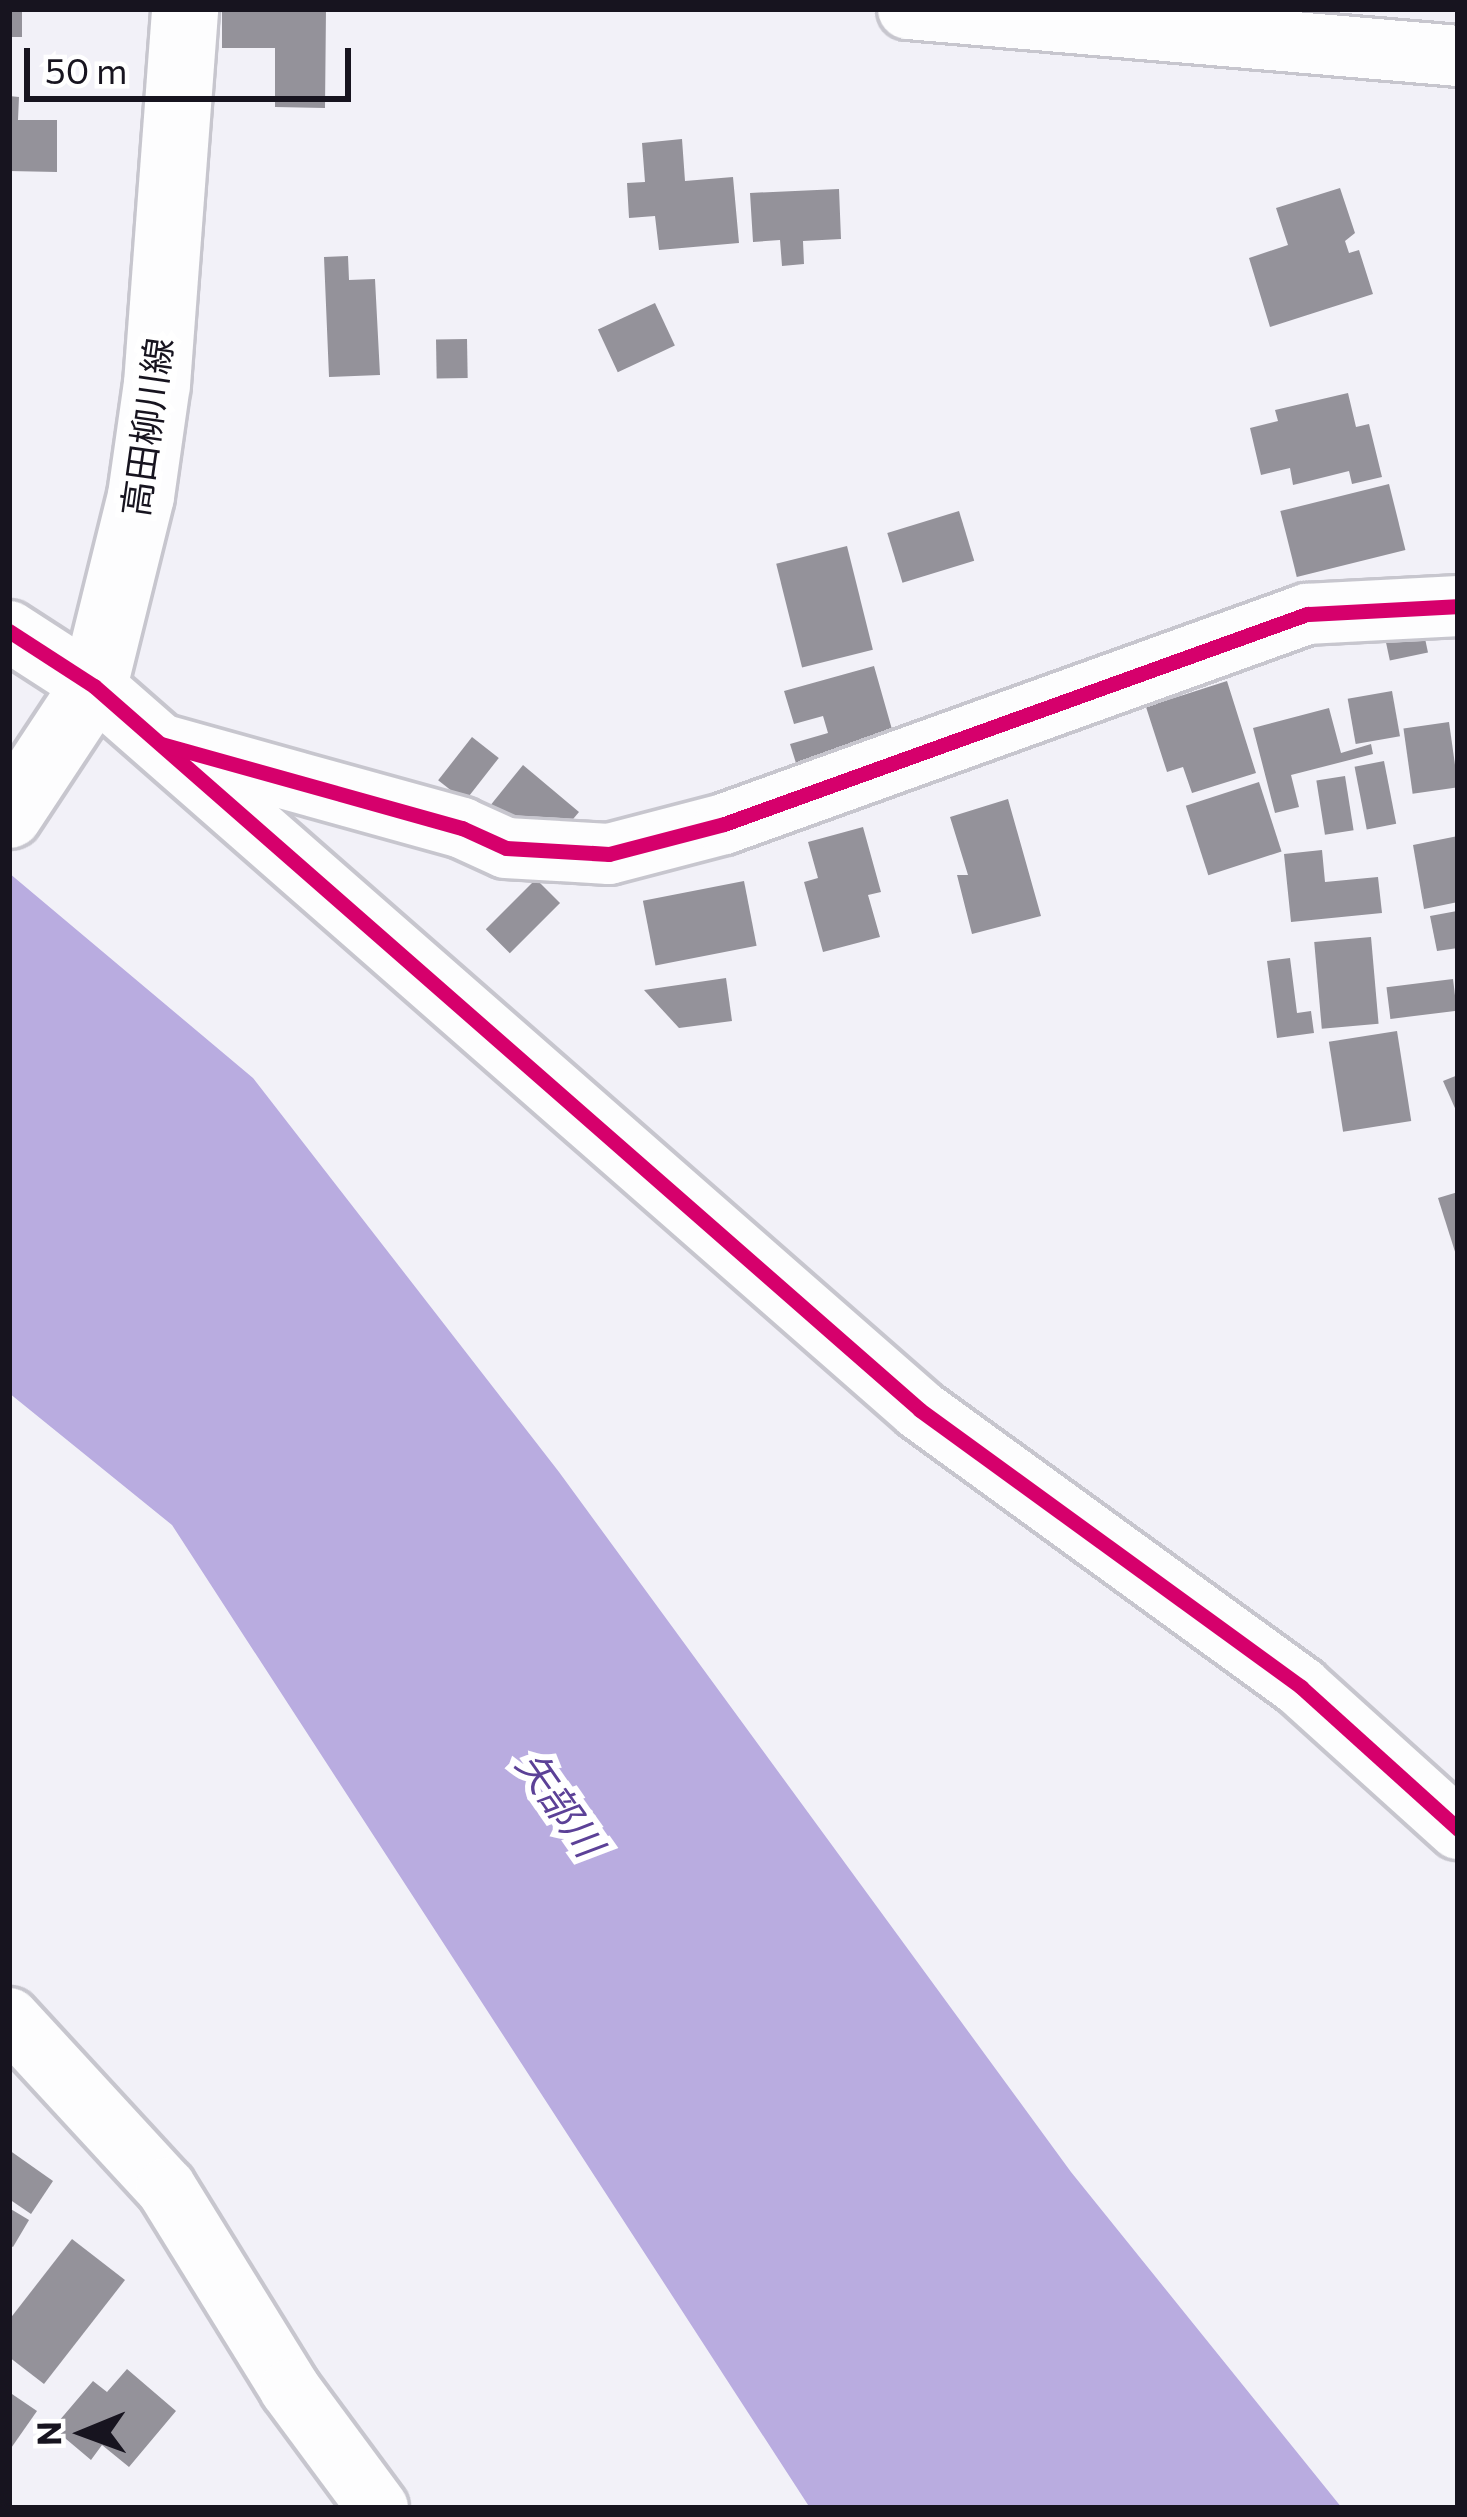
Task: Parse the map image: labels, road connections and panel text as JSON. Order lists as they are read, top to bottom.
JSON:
{
  "streets": {
    "main road": ["高田柳川線"]
  },
  "water": ["矢部川"],
  "scale_bar": "50 m",
  "north": "left"
}
